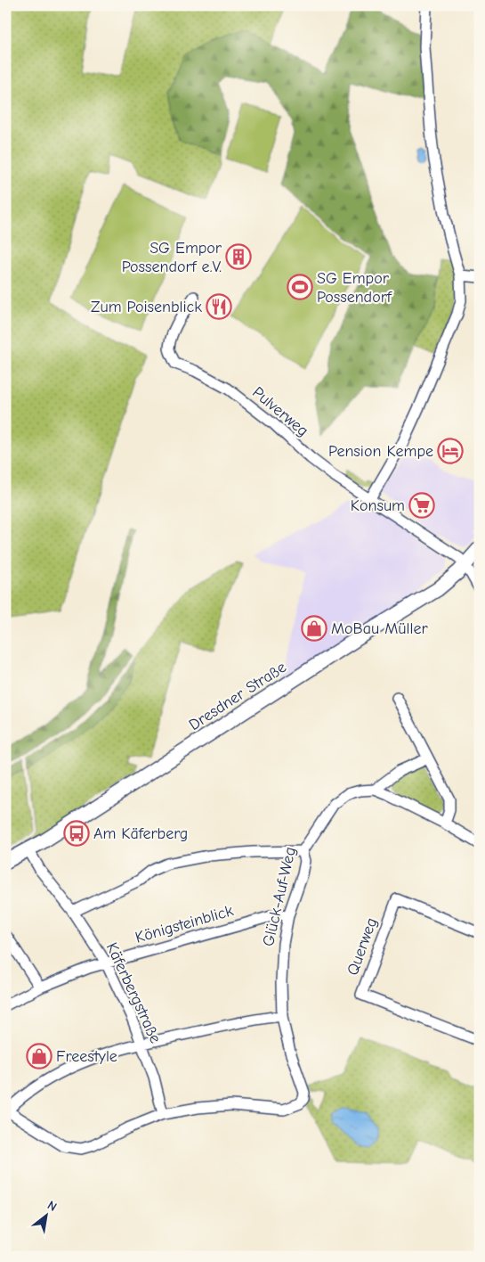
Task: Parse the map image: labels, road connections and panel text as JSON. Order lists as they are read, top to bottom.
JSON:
{
  "streets": {
    "main road": ["Dresdner Straße"],
    "street": [
      "Pulverweg",
      "Glück-Auf-Weg",
      "Königsteinblick",
      "Querweg",
      "Käferbergstraße"
    ]
  },
  "crossings": [
    ["Pulverweg", "Dresdner Straße"],
    ["Dresdner Straße", "Käferbergstraße"],
    ["Glück-Auf-Weg", "Königsteinblick"],
    ["Glück-Auf-Weg", "Käferbergstraße"],
    ["Königsteinblick", "Käferbergstraße"]
  ],
  "places": {
    "building": ["SG Empor Possendorf e.V."],
    "sports": ["SG Empor Possendorf"],
    "restaurant": ["Zum Poisenblick"],
    "hotel": ["Pension Kempe"],
    "supermarket": ["Konsum"],
    "shop": ["MoBau Müller", "Freestyle"],
    "bus stop": ["Am Käferberg"]
  },
  "north": "top right"
}
